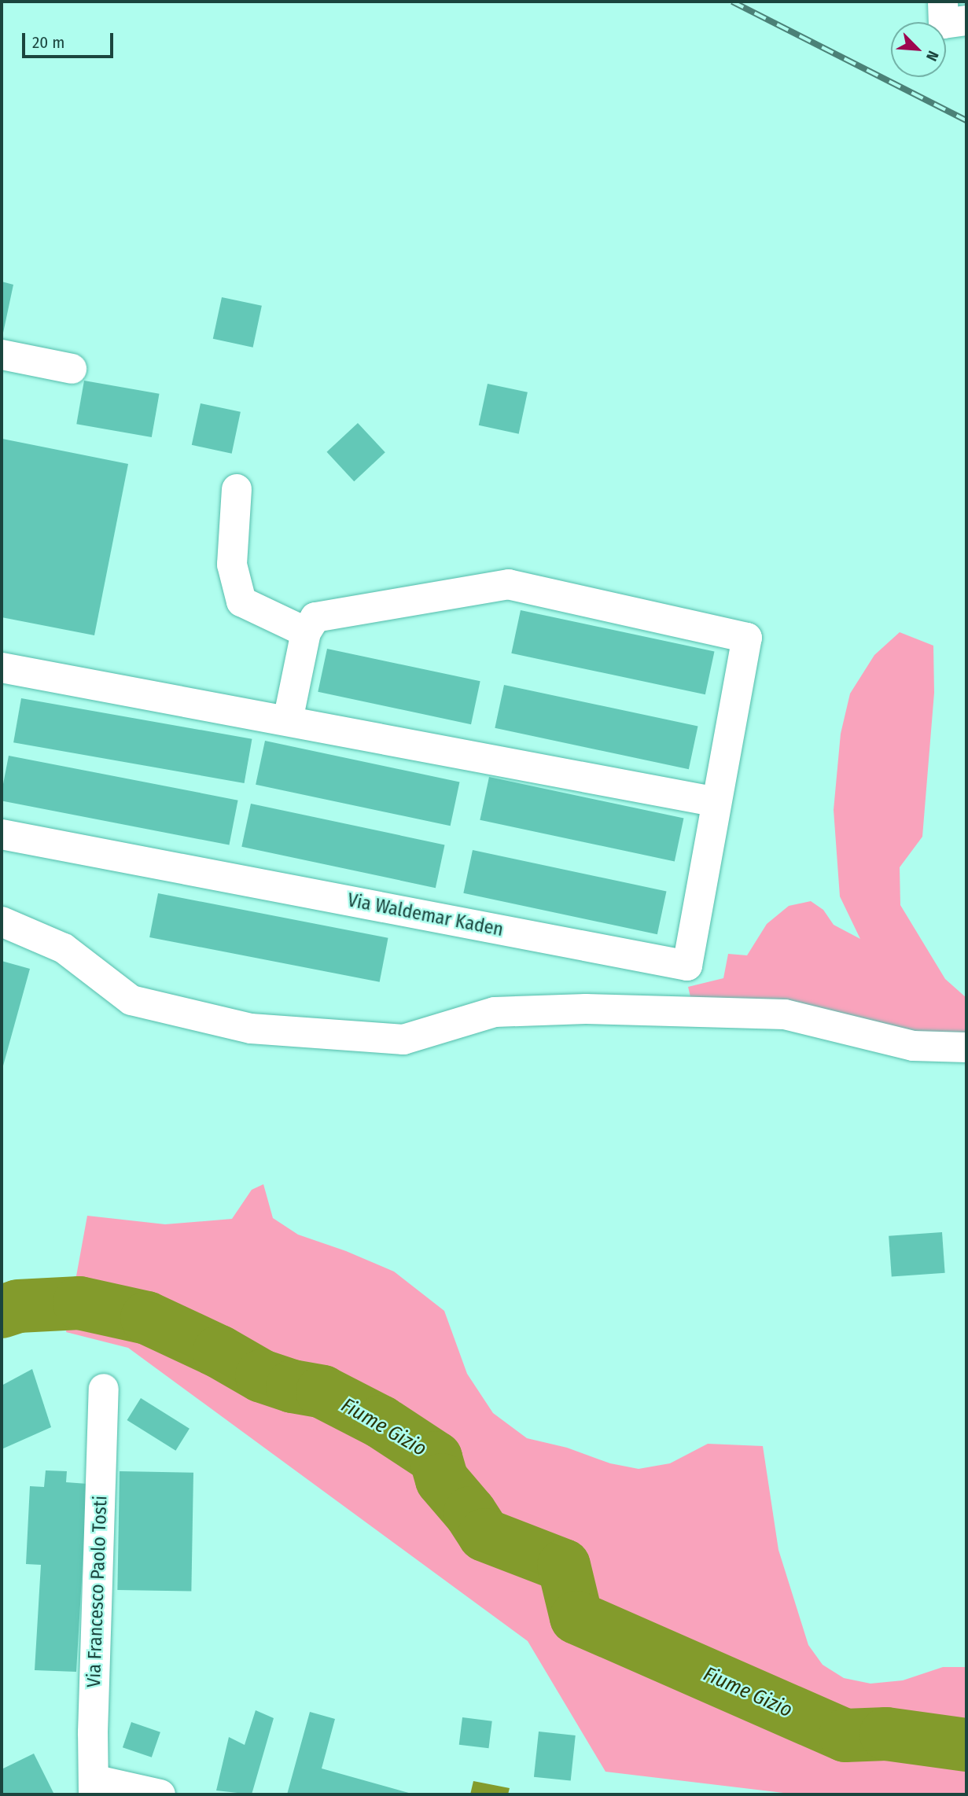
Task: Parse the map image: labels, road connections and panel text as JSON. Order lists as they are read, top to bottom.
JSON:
{
  "streets": {
    "street": ["Via Waldemar Kaden", "Via Francesco Paolo Tosti"]
  },
  "water": ["Fiume Gizio"],
  "scale_bar": "20 m",
  "north": "bottom right"
}
